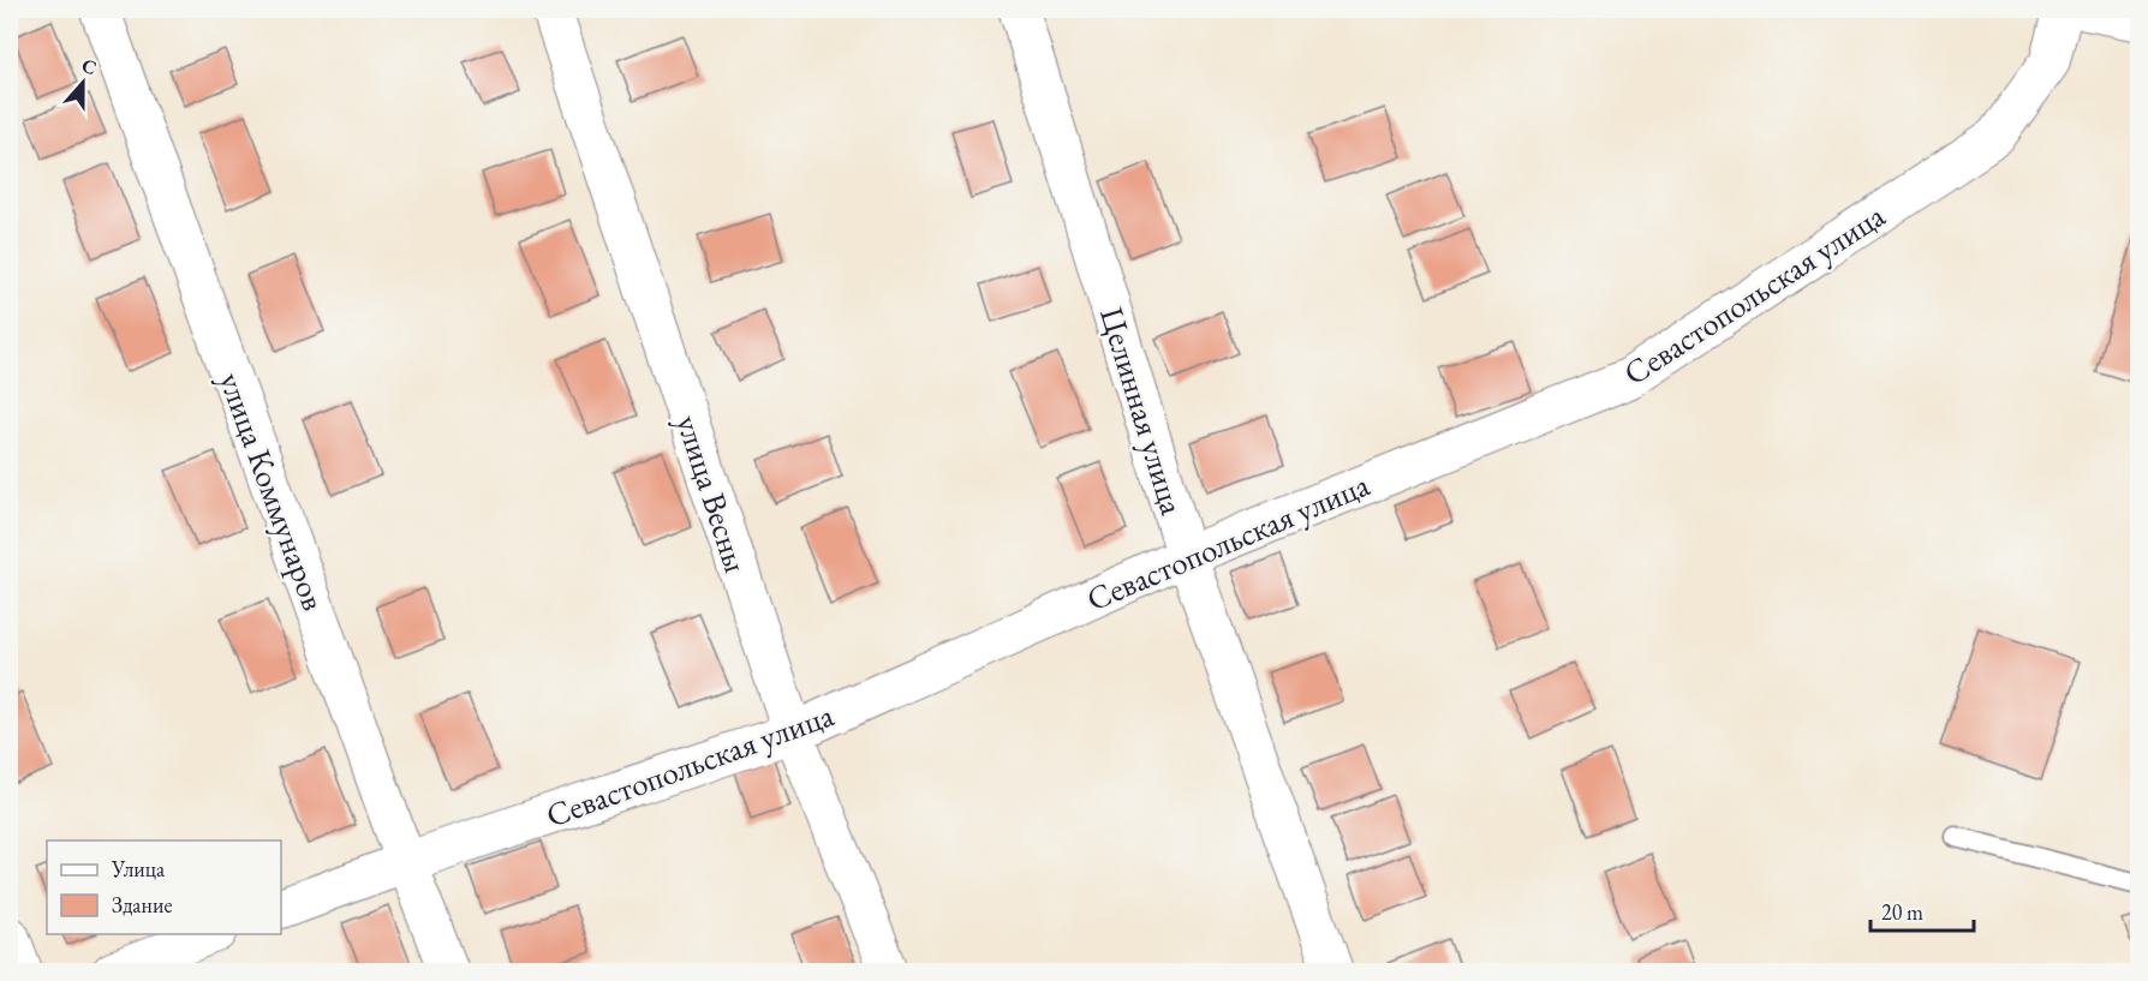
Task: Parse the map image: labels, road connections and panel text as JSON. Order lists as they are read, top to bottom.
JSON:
{
  "streets": {
    "street": [
      "Севастопольская улица",
      "Целинная улица",
      "улица Коммунаров",
      "улица Весны"
    ]
  },
  "crossings": [
    ["Севастопольская улица", "Целинная улица"],
    ["Севастопольская улица", "улица Коммунаров"],
    ["Севастопольская улица", "улица Весны"]
  ],
  "legend": ["Улица", "Здание"],
  "scale_bar": "20 m",
  "north": "top"
}
